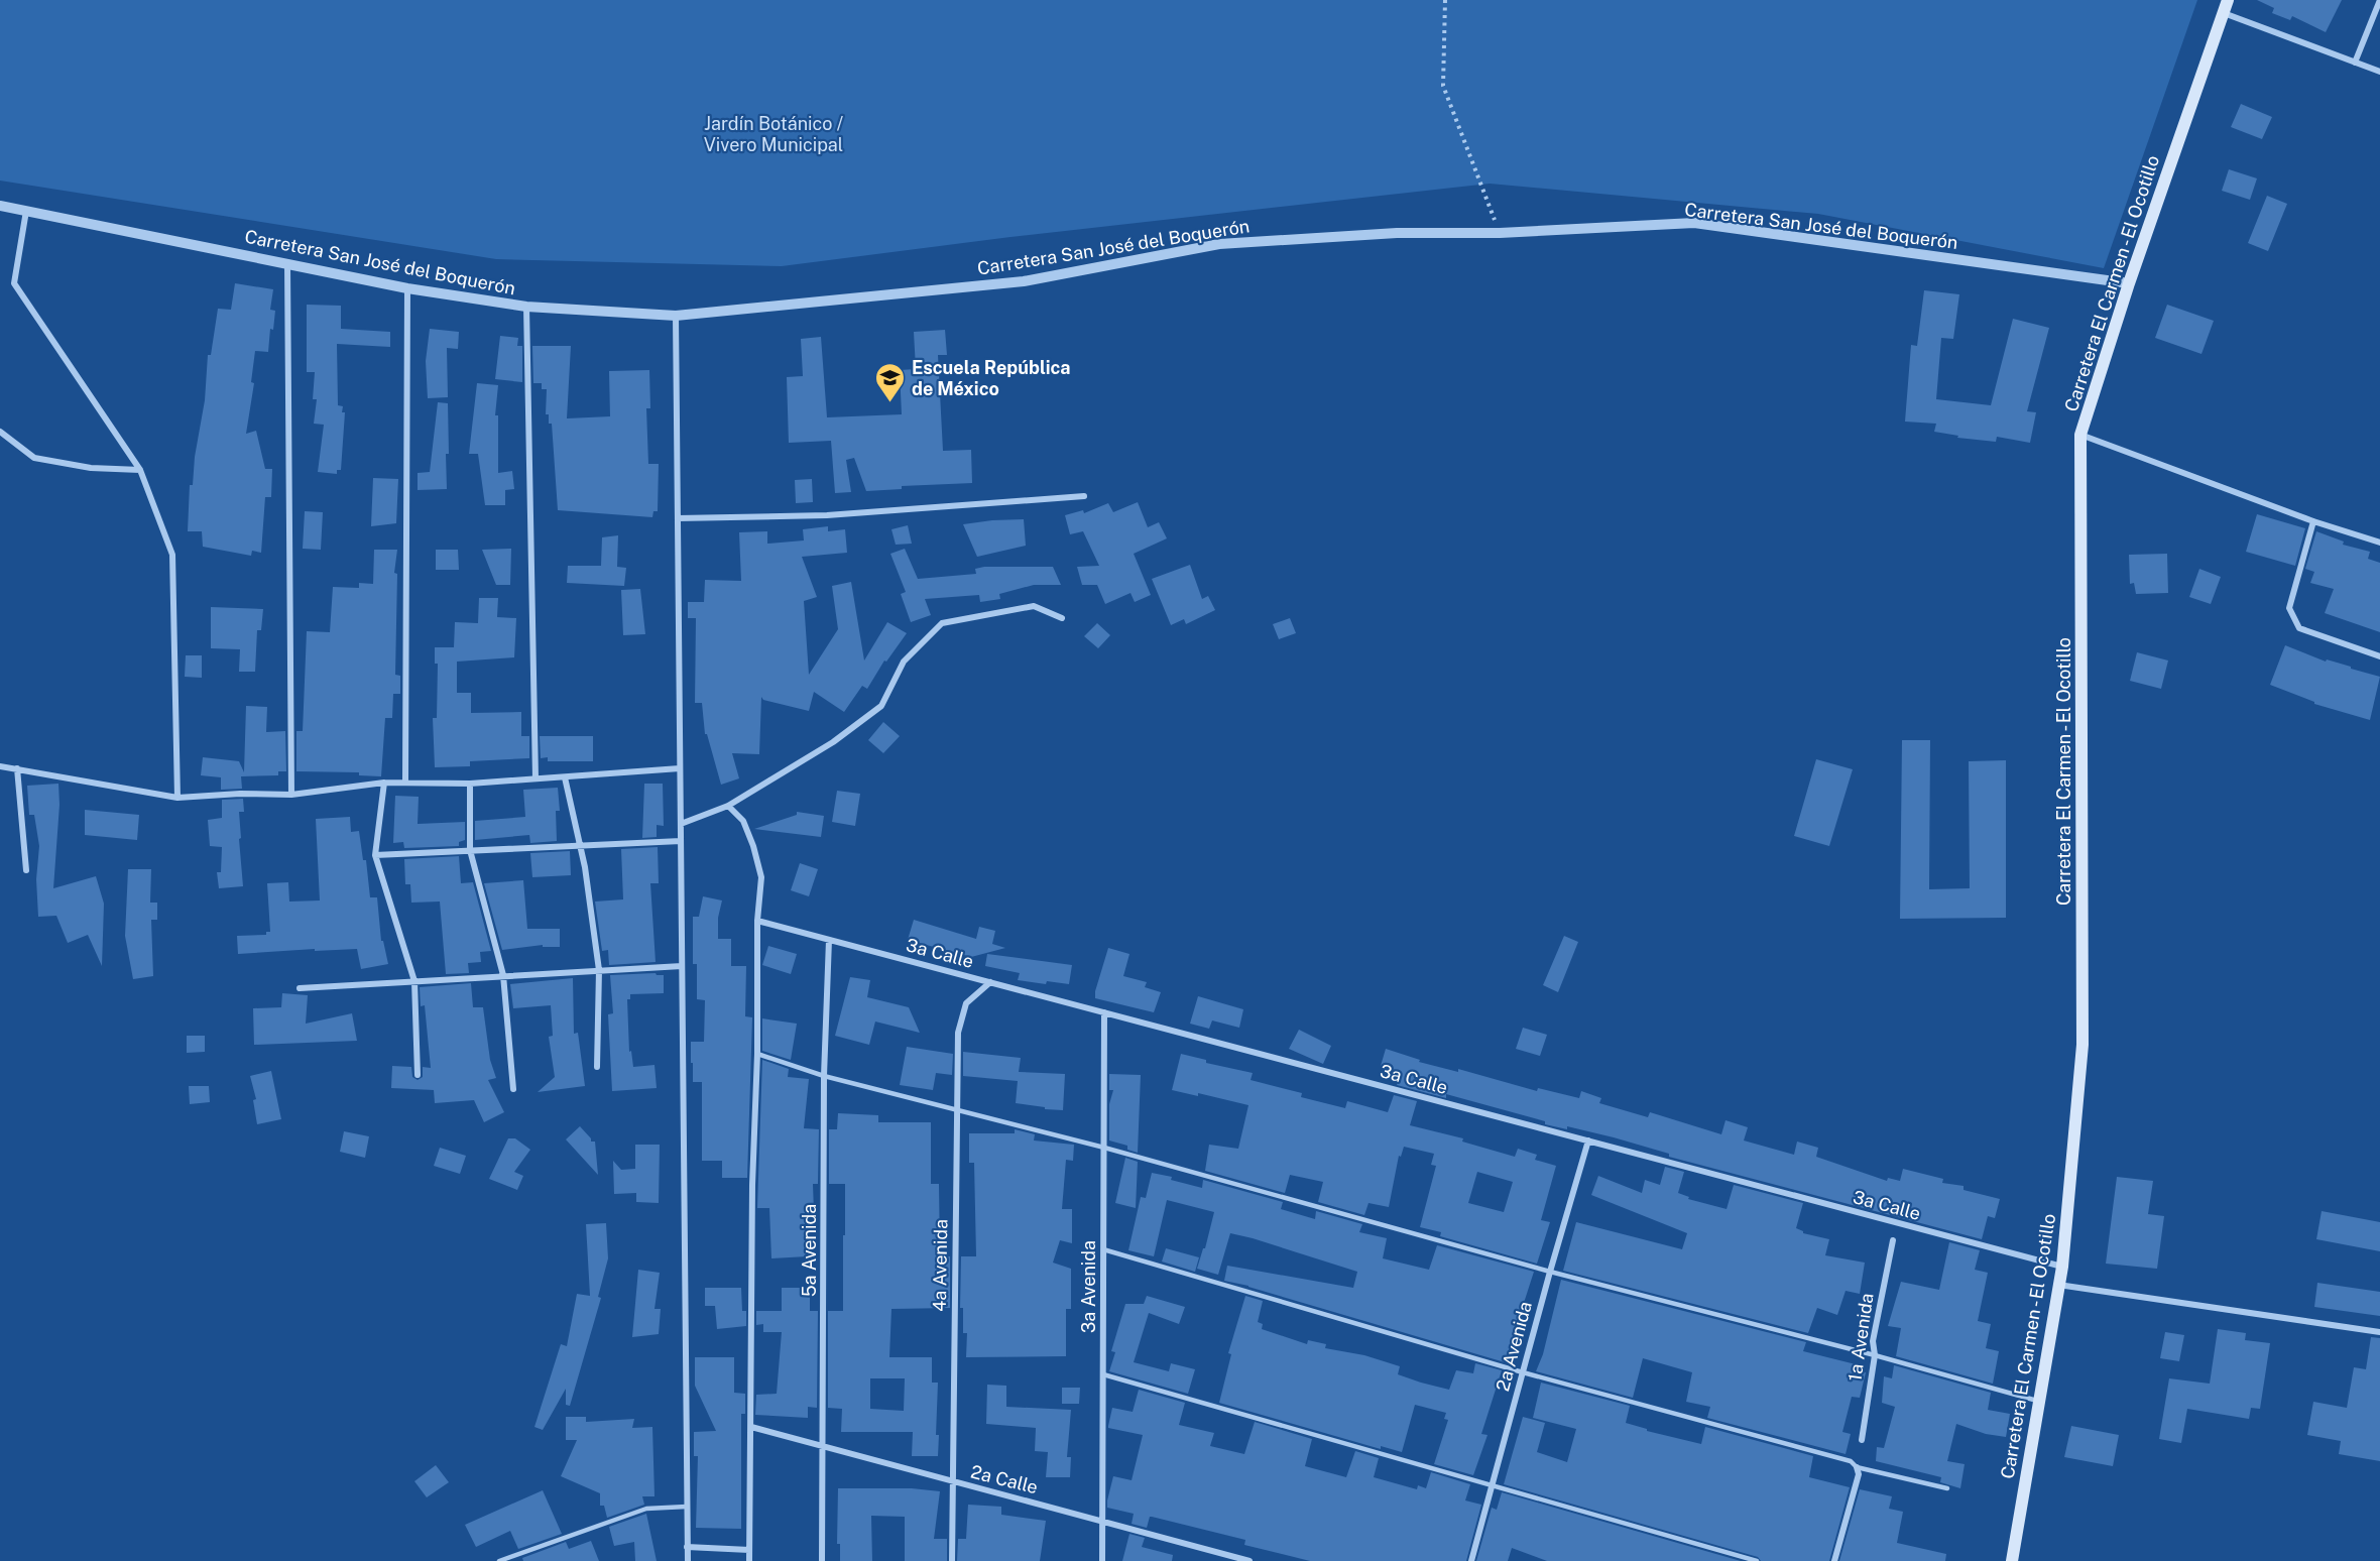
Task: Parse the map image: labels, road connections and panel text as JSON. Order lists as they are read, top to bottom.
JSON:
{
  "streets": {
    "main road": ["Carretera El Carmen - El Ocotillo"],
    "street": [
      "Carretera San José del Boquerón",
      "3a Calle",
      "5a Avenida",
      "4a Avenida",
      "3a Avenida",
      "1a Avenida",
      "2a Avenida",
      "2a Calle"
    ]
  },
  "crossings": [
    ["Carretera San José del Boquerón", "Carretera El Carmen - El Ocotillo"],
    ["Carretera El Carmen - El Ocotillo", "3a Calle"],
    ["3a Calle", "5a Avenida"],
    ["3a Calle", "4a Avenida"],
    ["3a Calle", "3a Avenida"],
    ["3a Calle", "2a Avenida"],
    ["5a Avenida", "2a Calle"],
    ["4a Avenida", "2a Calle"],
    ["3a Avenida", "2a Calle"]
  ],
  "parks": ["Jardín Botánico / Vivero Municipal"],
  "places": {
    "school or university": ["Escuela República de México"]
  }
}
